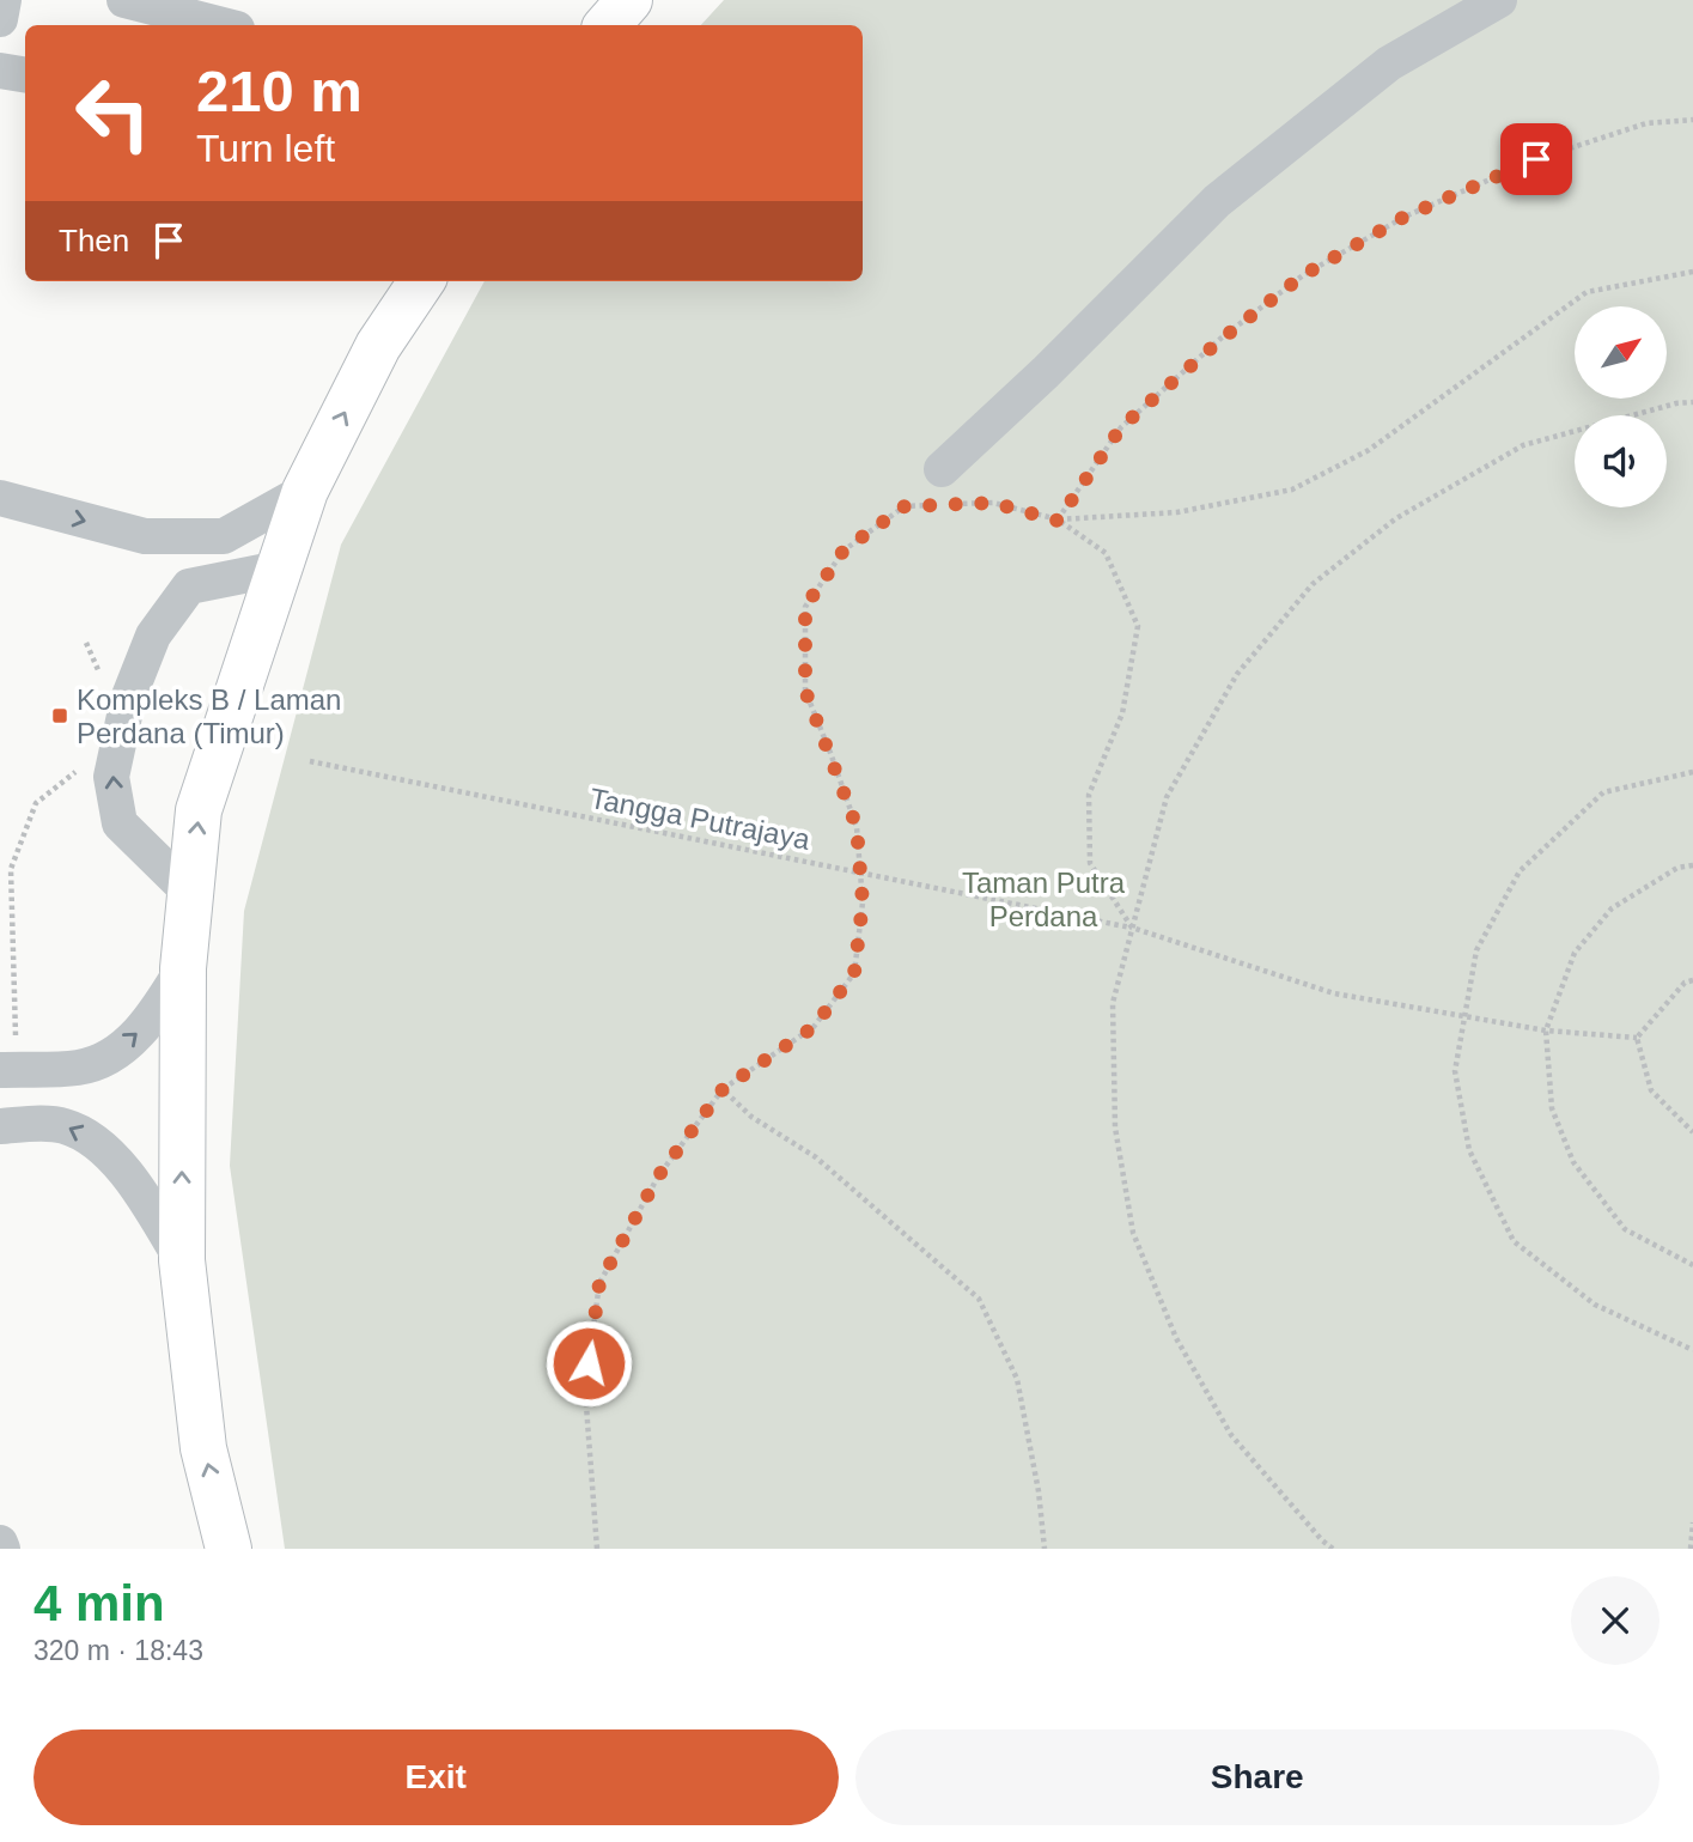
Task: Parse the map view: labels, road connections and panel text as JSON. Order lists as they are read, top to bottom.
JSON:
{
  "streets": {
    "path": ["Tangga Putrajaya"]
  },
  "parks": ["Taman Putra Perdana"],
  "places": {
    "transit": ["Kompleks B / Laman Perdana (Timur)"]
  },
  "north": "top right",
  "page": {
    "turn": ["210 m", "Turn left"],
    "then": "Then",
    "heading": ["4 min", "320 m · 18:43"],
    "buttons": ["Exit", "Share"]
  }
}
